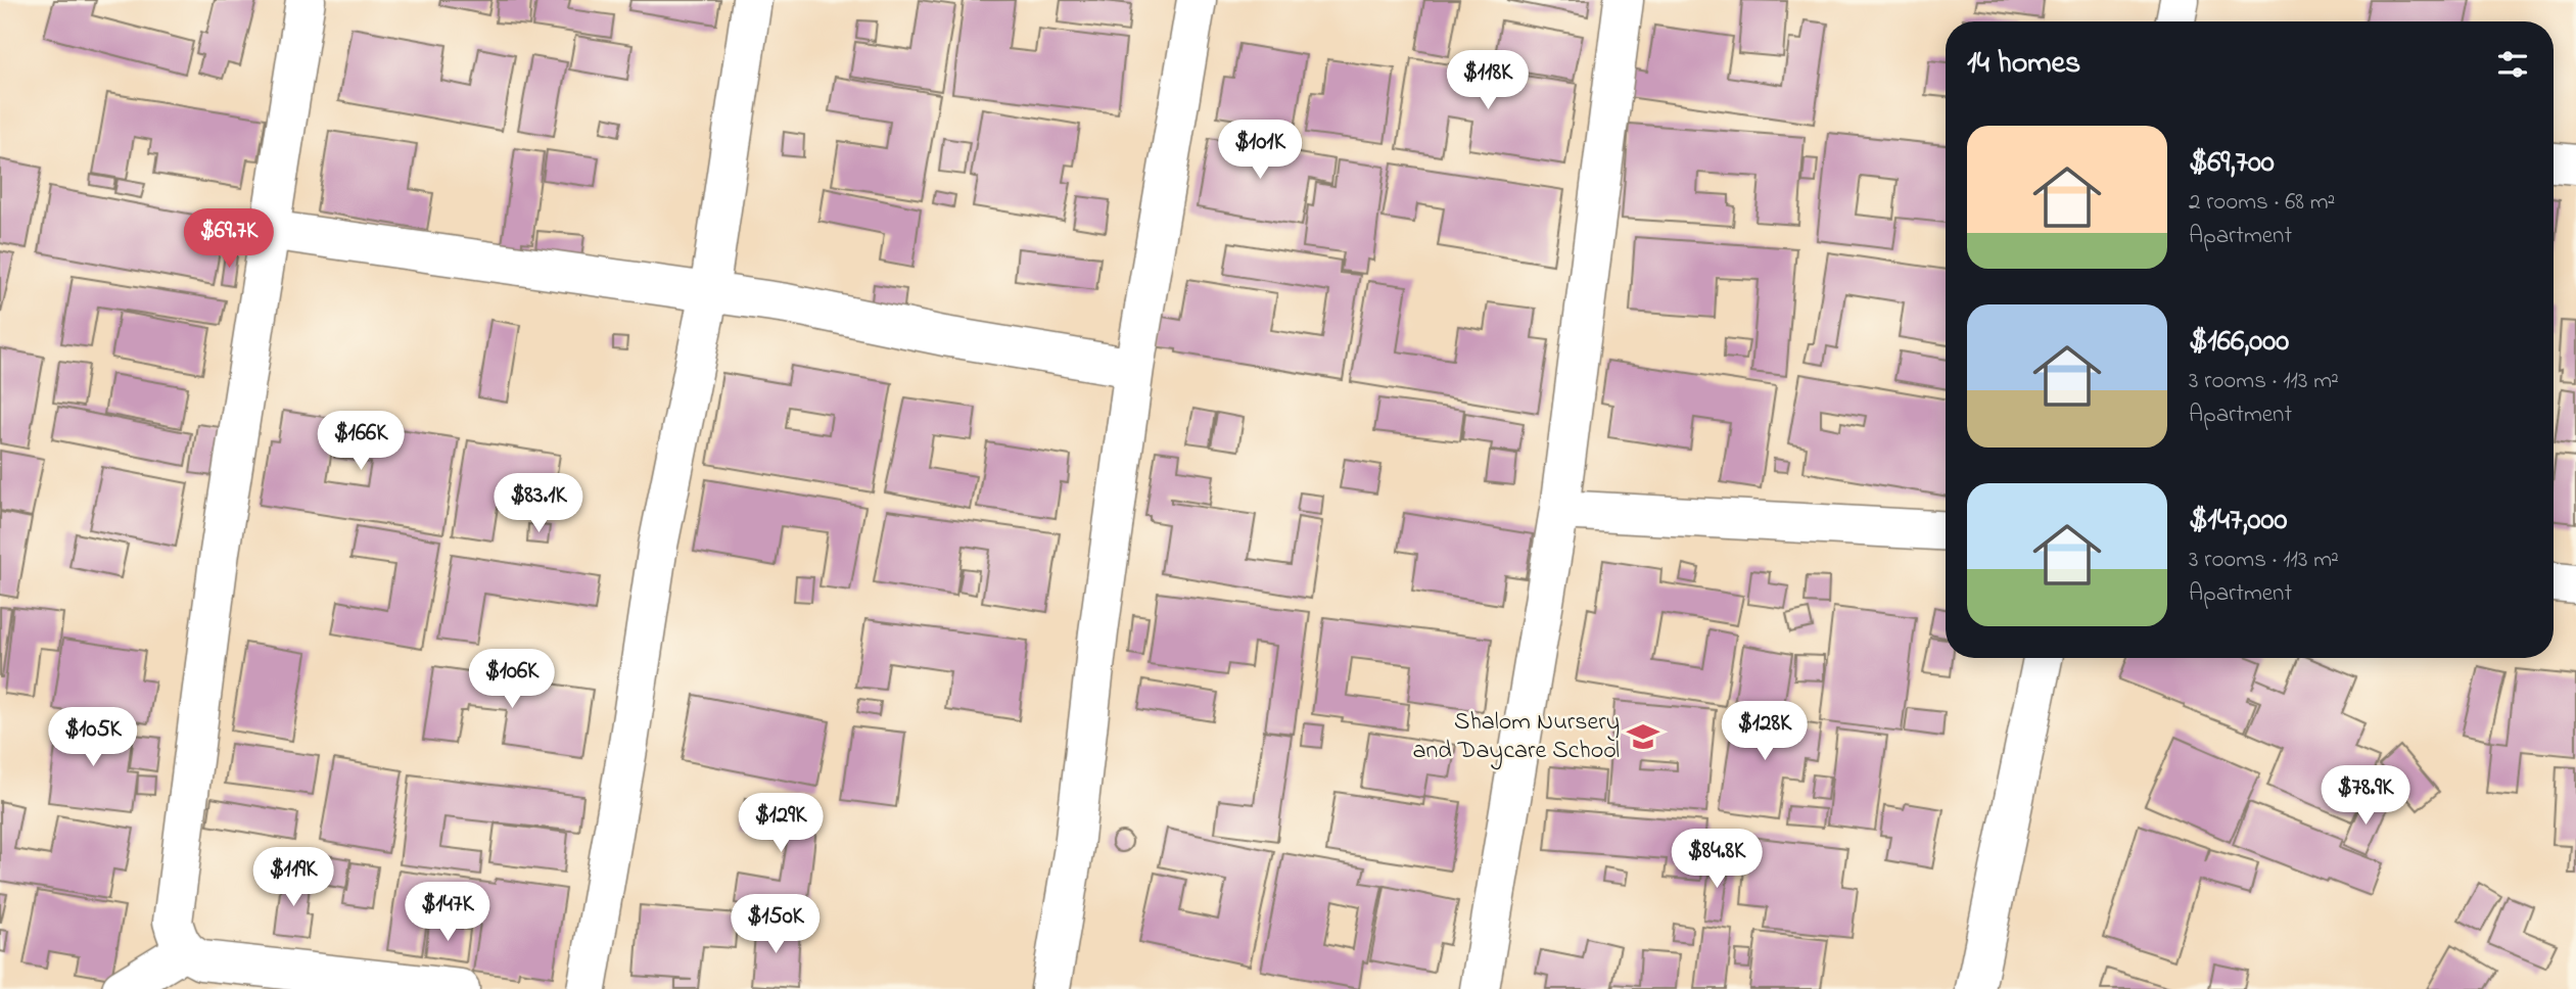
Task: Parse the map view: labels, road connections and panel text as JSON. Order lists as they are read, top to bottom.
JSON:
{
  "places": {
    "school or university": ["Shalom Nursery and Daycare School"]
  },
  "page": {
    "heading": "14 homes",
    "price": [
      "$118K",
      "$101K",
      "$69.7K",
      "$166K",
      "$83.1K",
      "$106K",
      "$128K",
      "$105K",
      "$78.9K",
      "$129K",
      "$84.8K",
      "$119K",
      "$147K",
      "$150K"
    ],
    "list": [
      {
        "name": "$69,700",
        "note": "2 rooms · 68 m² · Apartment"
      },
      {
        "name": "$166,000",
        "note": "3 rooms · 113 m² · Apartment"
      },
      {
        "name": "$147,000",
        "note": "3 rooms · 113 m² · Apartment"
      }
    ]
  }
}
